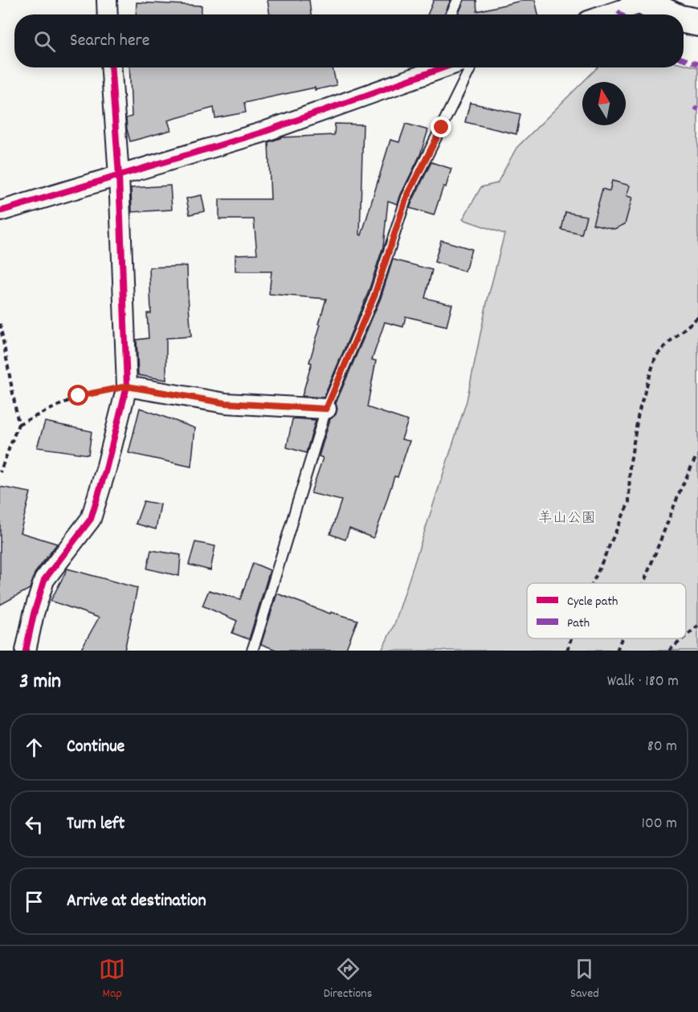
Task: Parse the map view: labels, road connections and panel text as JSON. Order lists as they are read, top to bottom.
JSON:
{
  "parks": ["羊山公園"],
  "legend": ["Cycle path", "Path"],
  "north": "top",
  "page": {
    "search": "Search here",
    "heading": ["3 min", "Walk · 180 m"],
    "list": [
      ["Continue", "80 m"],
      ["Turn left", "100 m"],
      "Arrive at destination"
    ],
    "nav": ["Map", "Directions", "Saved"]
  }
}
